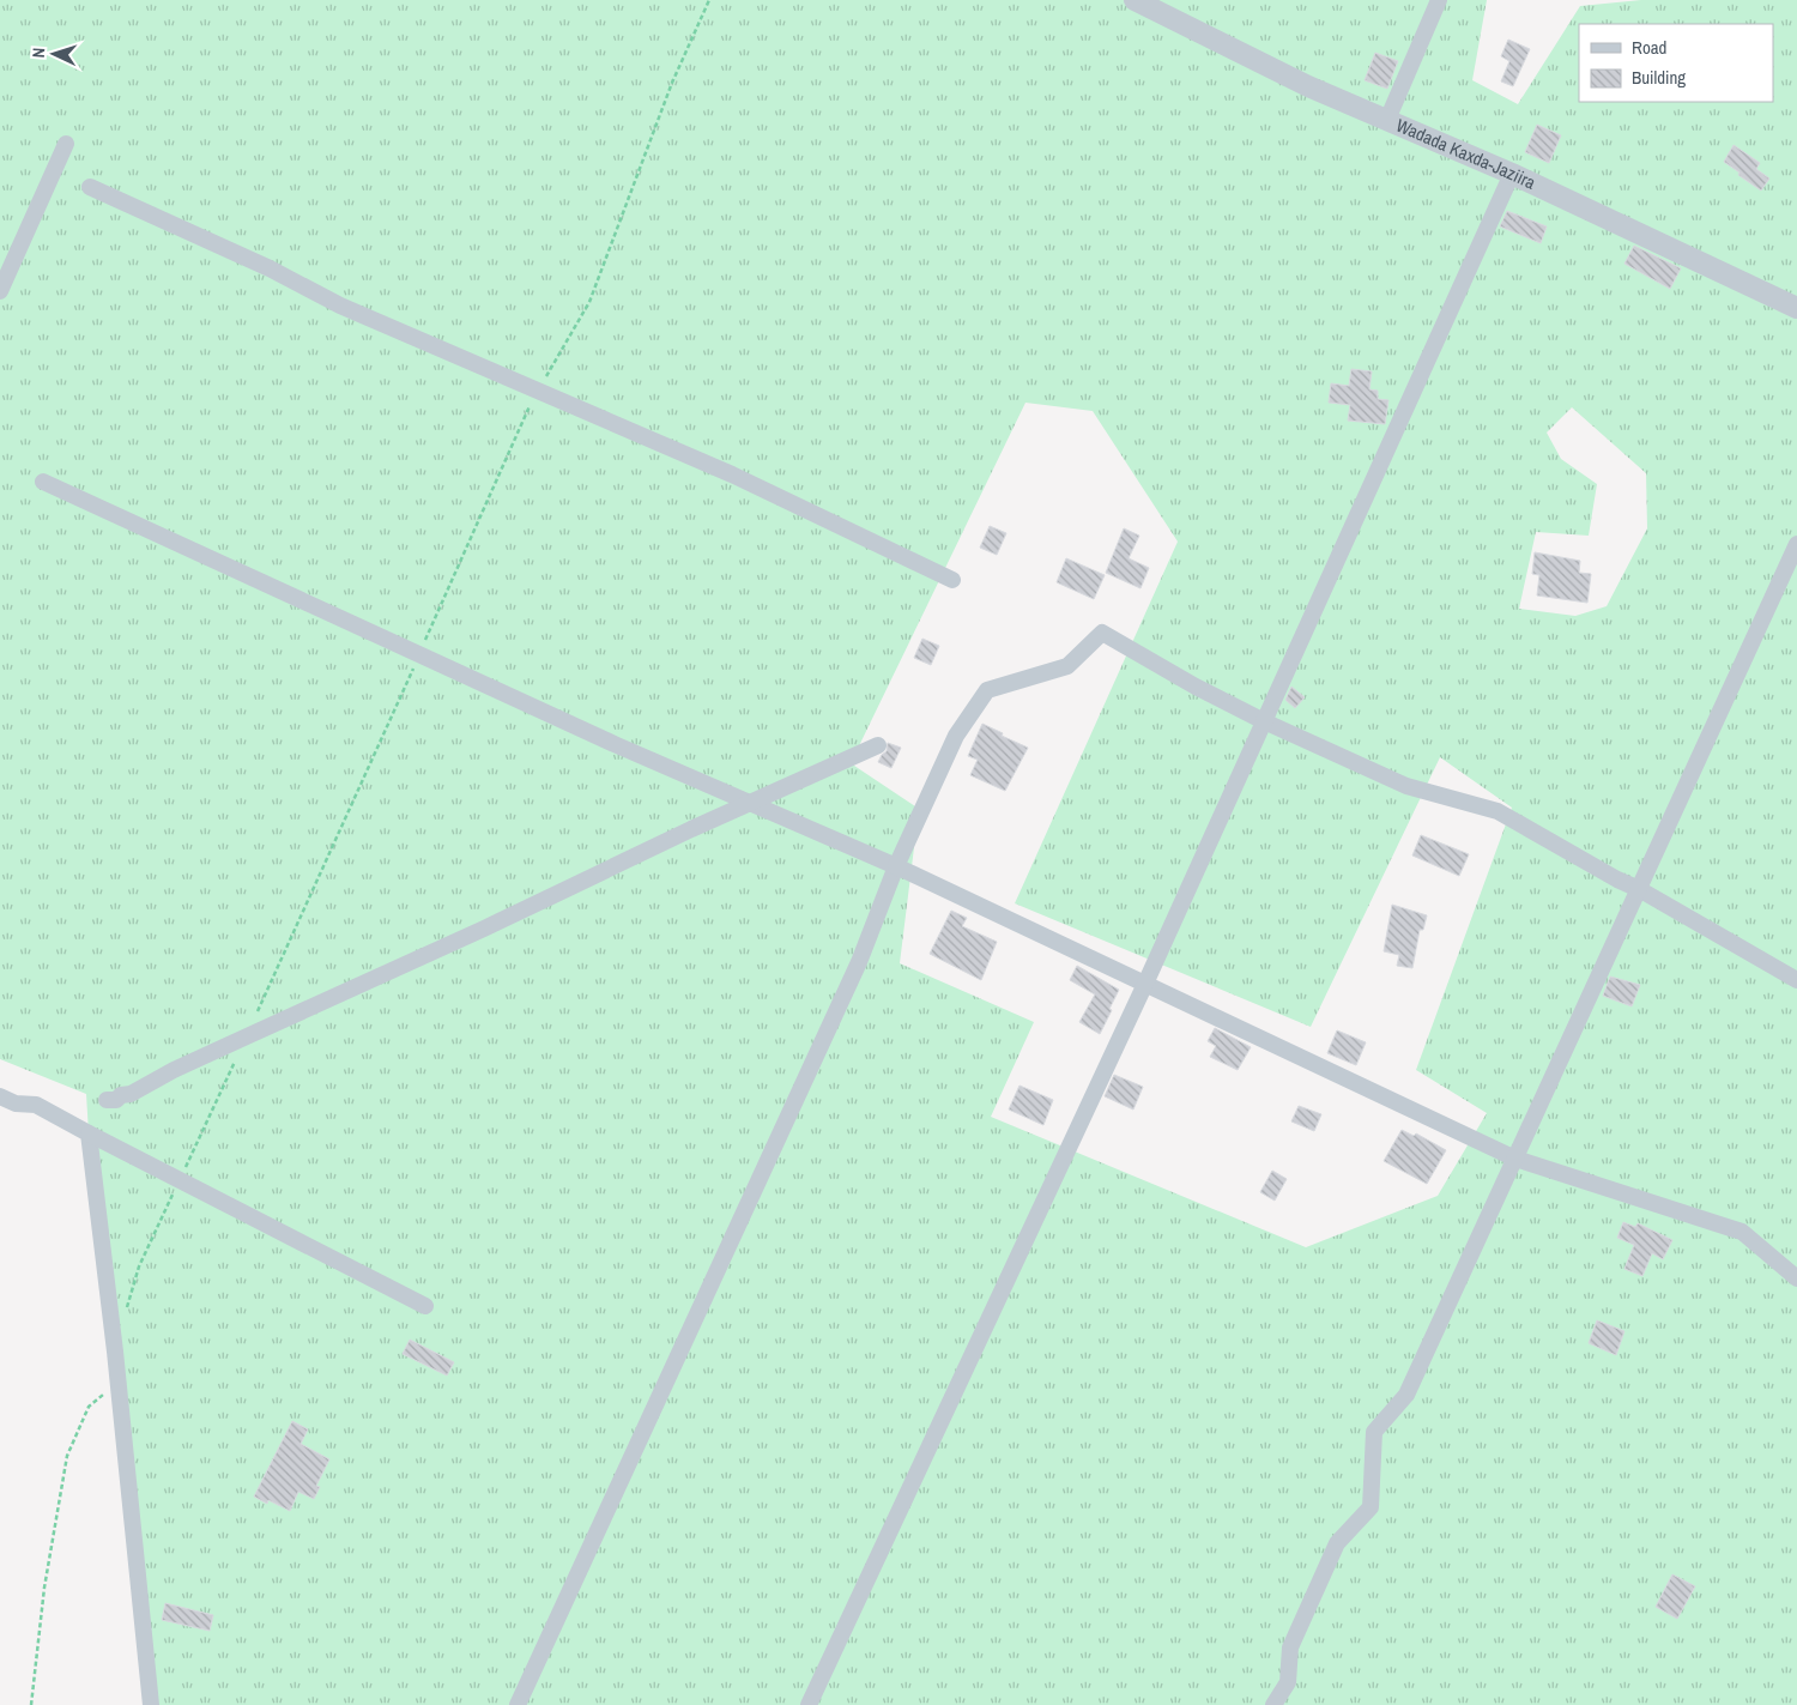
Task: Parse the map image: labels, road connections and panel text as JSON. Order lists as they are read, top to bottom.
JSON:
{
  "streets": {
    "street": ["Wadada Kaxda-Jaziira"]
  },
  "legend": ["Road", "Building"],
  "north": "left"
}
